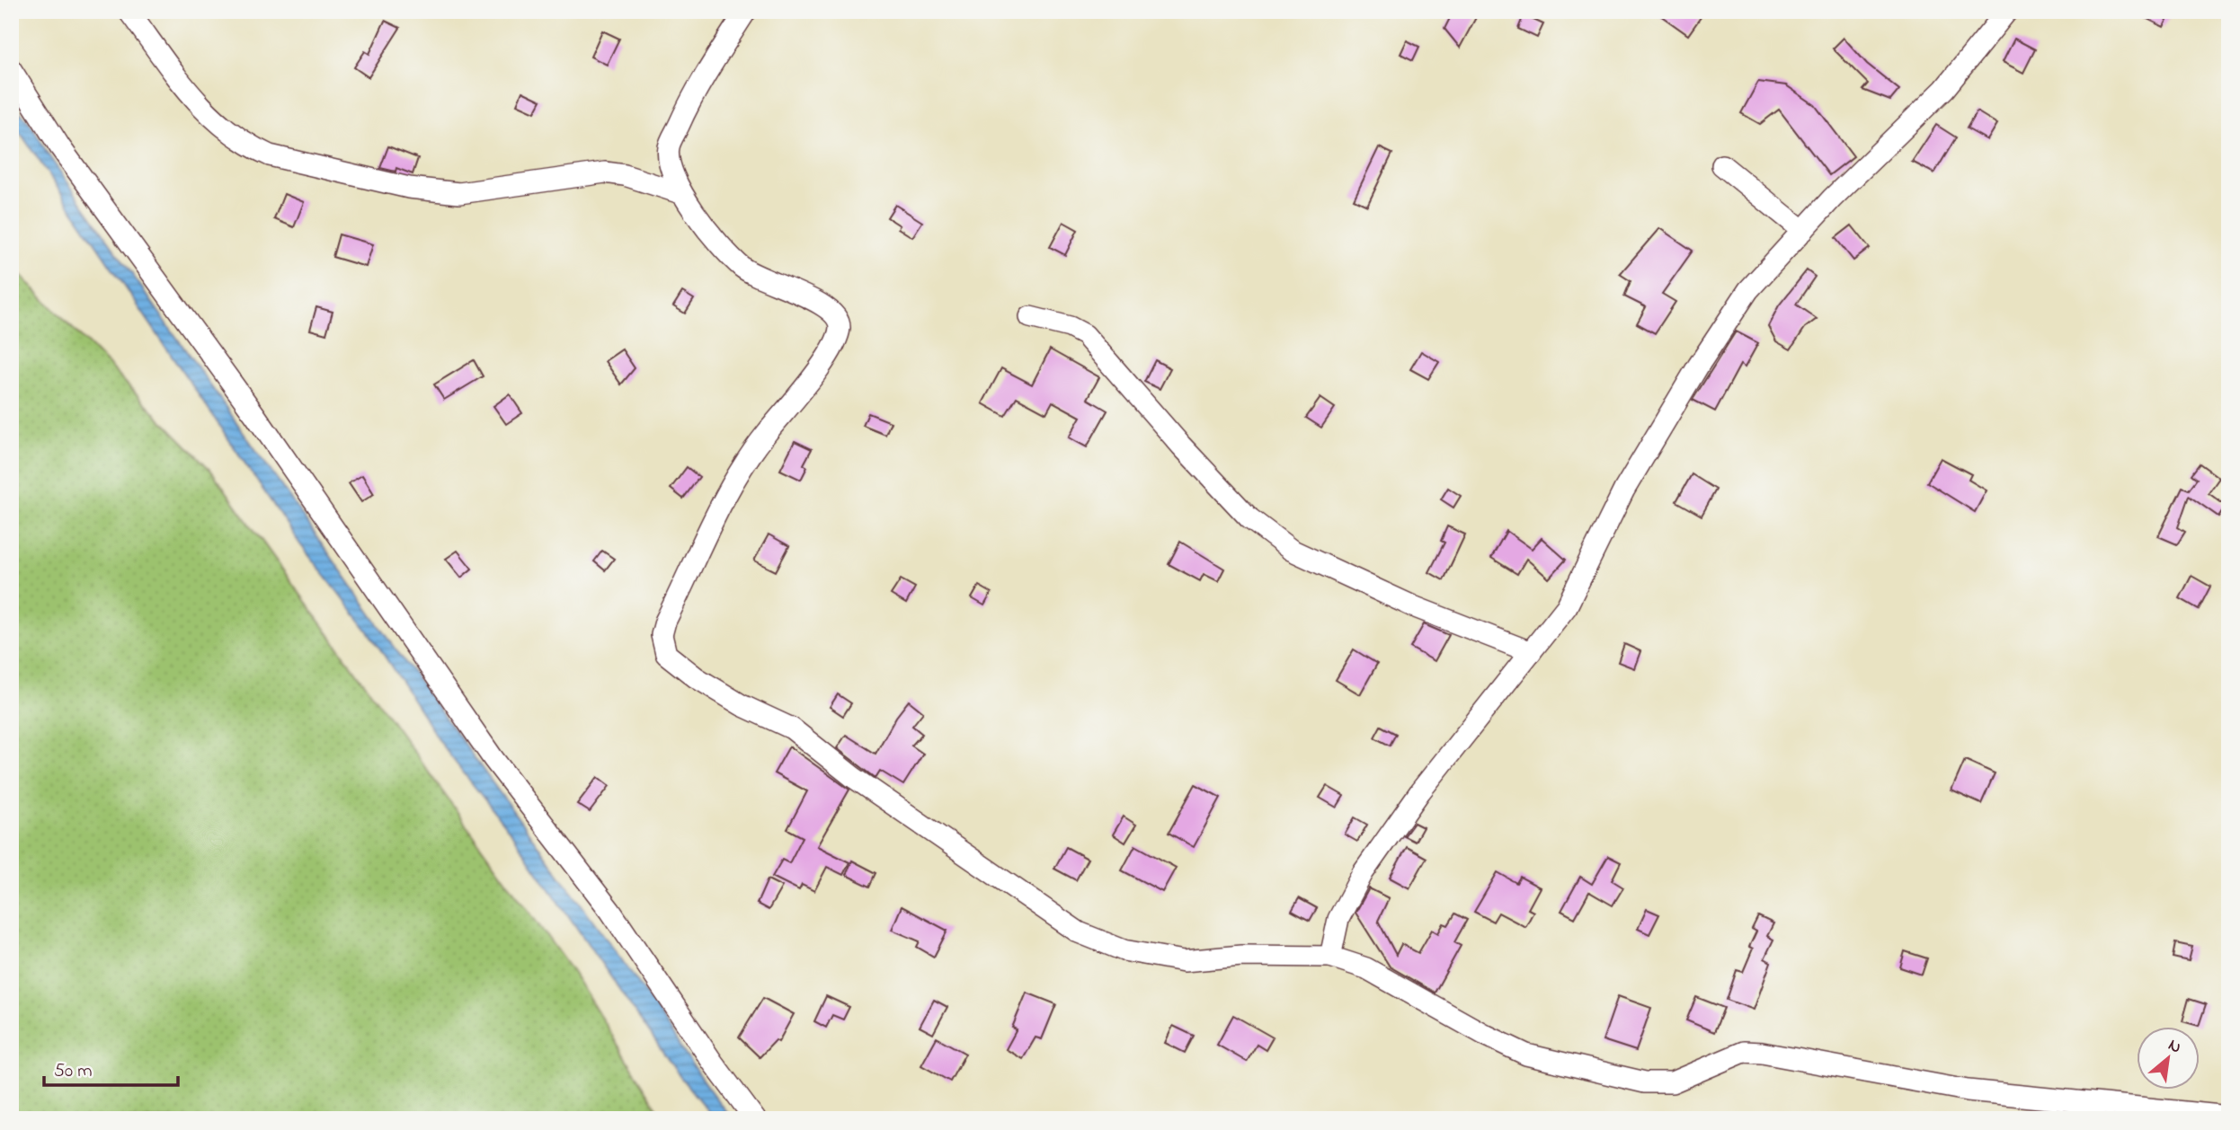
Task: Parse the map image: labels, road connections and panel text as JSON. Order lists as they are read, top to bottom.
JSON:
{
  "scale_bar": "50 m",
  "north": "top right"
}
